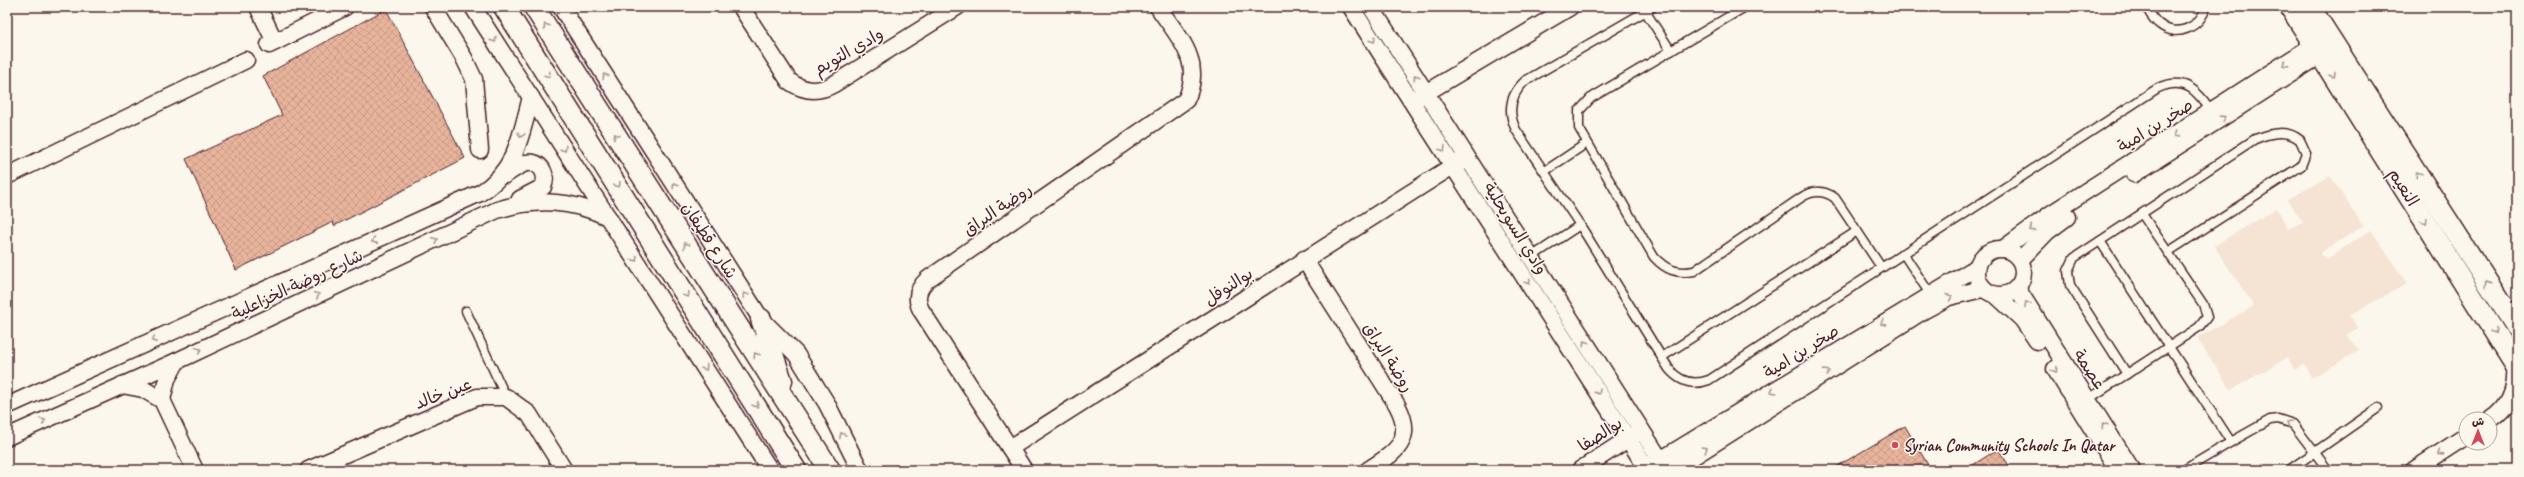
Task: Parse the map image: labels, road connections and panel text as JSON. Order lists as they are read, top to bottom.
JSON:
{
  "streets": {
    "street": [
      "وادي التويم",
      "صخر بن امية",
      "النعيم",
      "روضة البراق",
      "وادي السويحلية",
      "شارع قطيفان",
      "شارع روضة الخزاعلية",
      "بوالنوفل",
      "عصمة",
      "عين خالد",
      "بوالصفا"
    ]
  },
  "crossings": [
    ["صخر بن امية", "النعيم"],
    ["صخر بن امية", "وادي السويحلية"],
    ["صخر بن امية", "عصمة"],
    ["روضة البراق", "بوالنوفل"],
    ["وادي السويحلية", "بوالنوفل"],
    ["وادي السويحلية", "بوالصفا"]
  ],
  "places": ["Syrian Community Schools In Qatar"],
  "north": "top"
}
